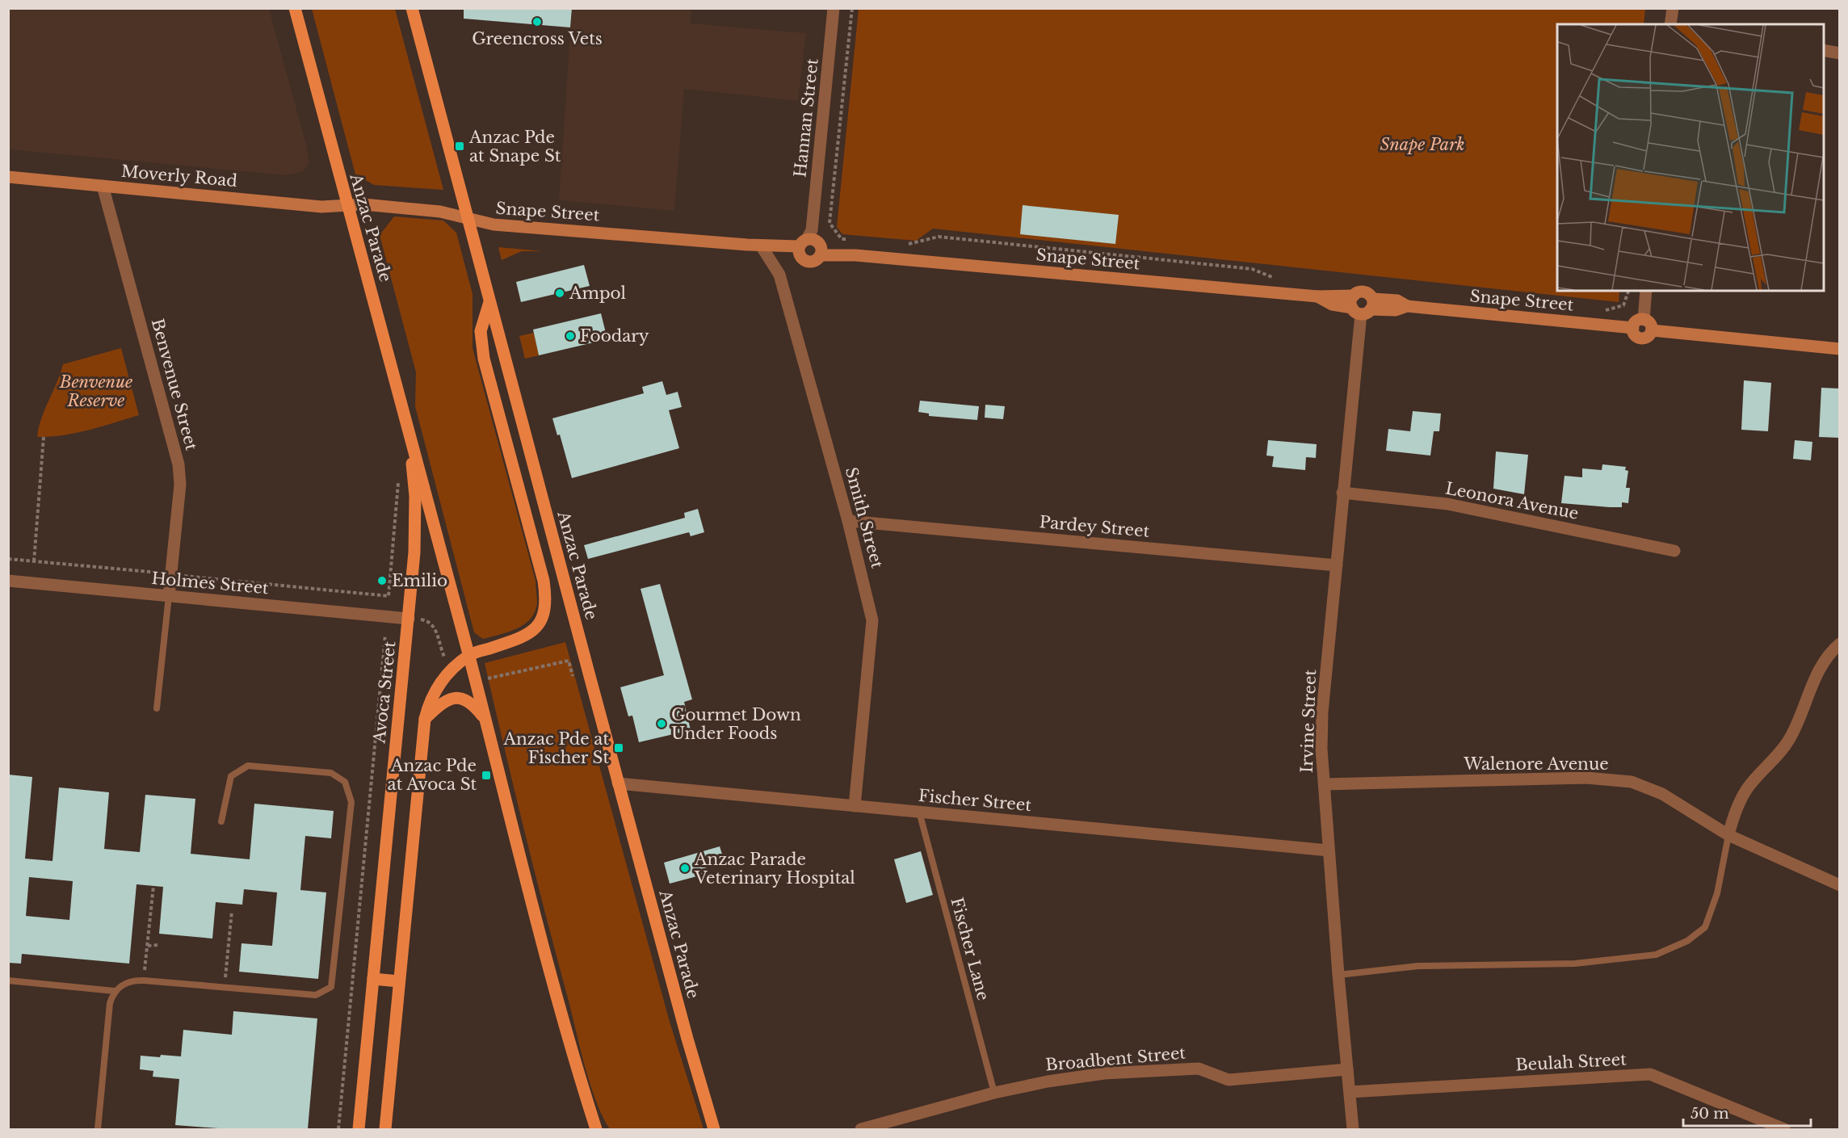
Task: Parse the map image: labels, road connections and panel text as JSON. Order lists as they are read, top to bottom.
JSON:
{
  "streets": {
    "main road": ["Anzac Parade", "Avoca Street"],
    "street": [
      "Hannan Street",
      "Moverly Road",
      "Snape Street",
      "Benvenue Street",
      "Leonora Avenue",
      "Smith Street",
      "Pardey Street",
      "Holmes Street",
      "Irvine Street",
      "Walenore Avenue",
      "Fischer Street",
      "Broadbent Street",
      "Beulah Street"
    ],
    "lane": ["Fischer Lane"]
  },
  "crossings": [
    ["Hannan Street", "Snape Street"],
    ["Moverly Road", "Snape Street"],
    ["Moverly Road", "Anzac Parade"],
    ["Moverly Road", "Benvenue Street"],
    ["Snape Street", "Anzac Parade"],
    ["Snape Street", "Smith Street"],
    ["Snape Street", "Irvine Street"],
    ["Anzac Parade", "Avoca Street"],
    ["Anzac Parade", "Fischer Street"],
    ["Benvenue Street", "Holmes Street"],
    ["Leonora Avenue", "Irvine Street"],
    ["Smith Street", "Pardey Street"],
    ["Smith Street", "Fischer Street"],
    ["Pardey Street", "Irvine Street"],
    ["Holmes Street", "Avoca Street"],
    ["Irvine Street", "Walenore Avenue"],
    ["Irvine Street", "Fischer Street"],
    ["Irvine Street", "Broadbent Street"],
    ["Irvine Street", "Beulah Street"],
    ["Fischer Street", "Fischer Lane"],
    ["Fischer Lane", "Broadbent Street"]
  ],
  "parks": ["Snape Park", "Benvenue Reserve"],
  "places": {
    "other": [
      "Greencross Vets",
      "Ampol",
      "Foodary",
      "Emilio",
      "Gourmet Down Under Foods",
      "Anzac Parade Veterinary Hospital"
    ],
    "transit": ["Anzac Pde at Snape St", "Anzac Pde at Fischer St", "Anzac Pde at Avoca St"]
  },
  "scale_bar": "50 m"
}
